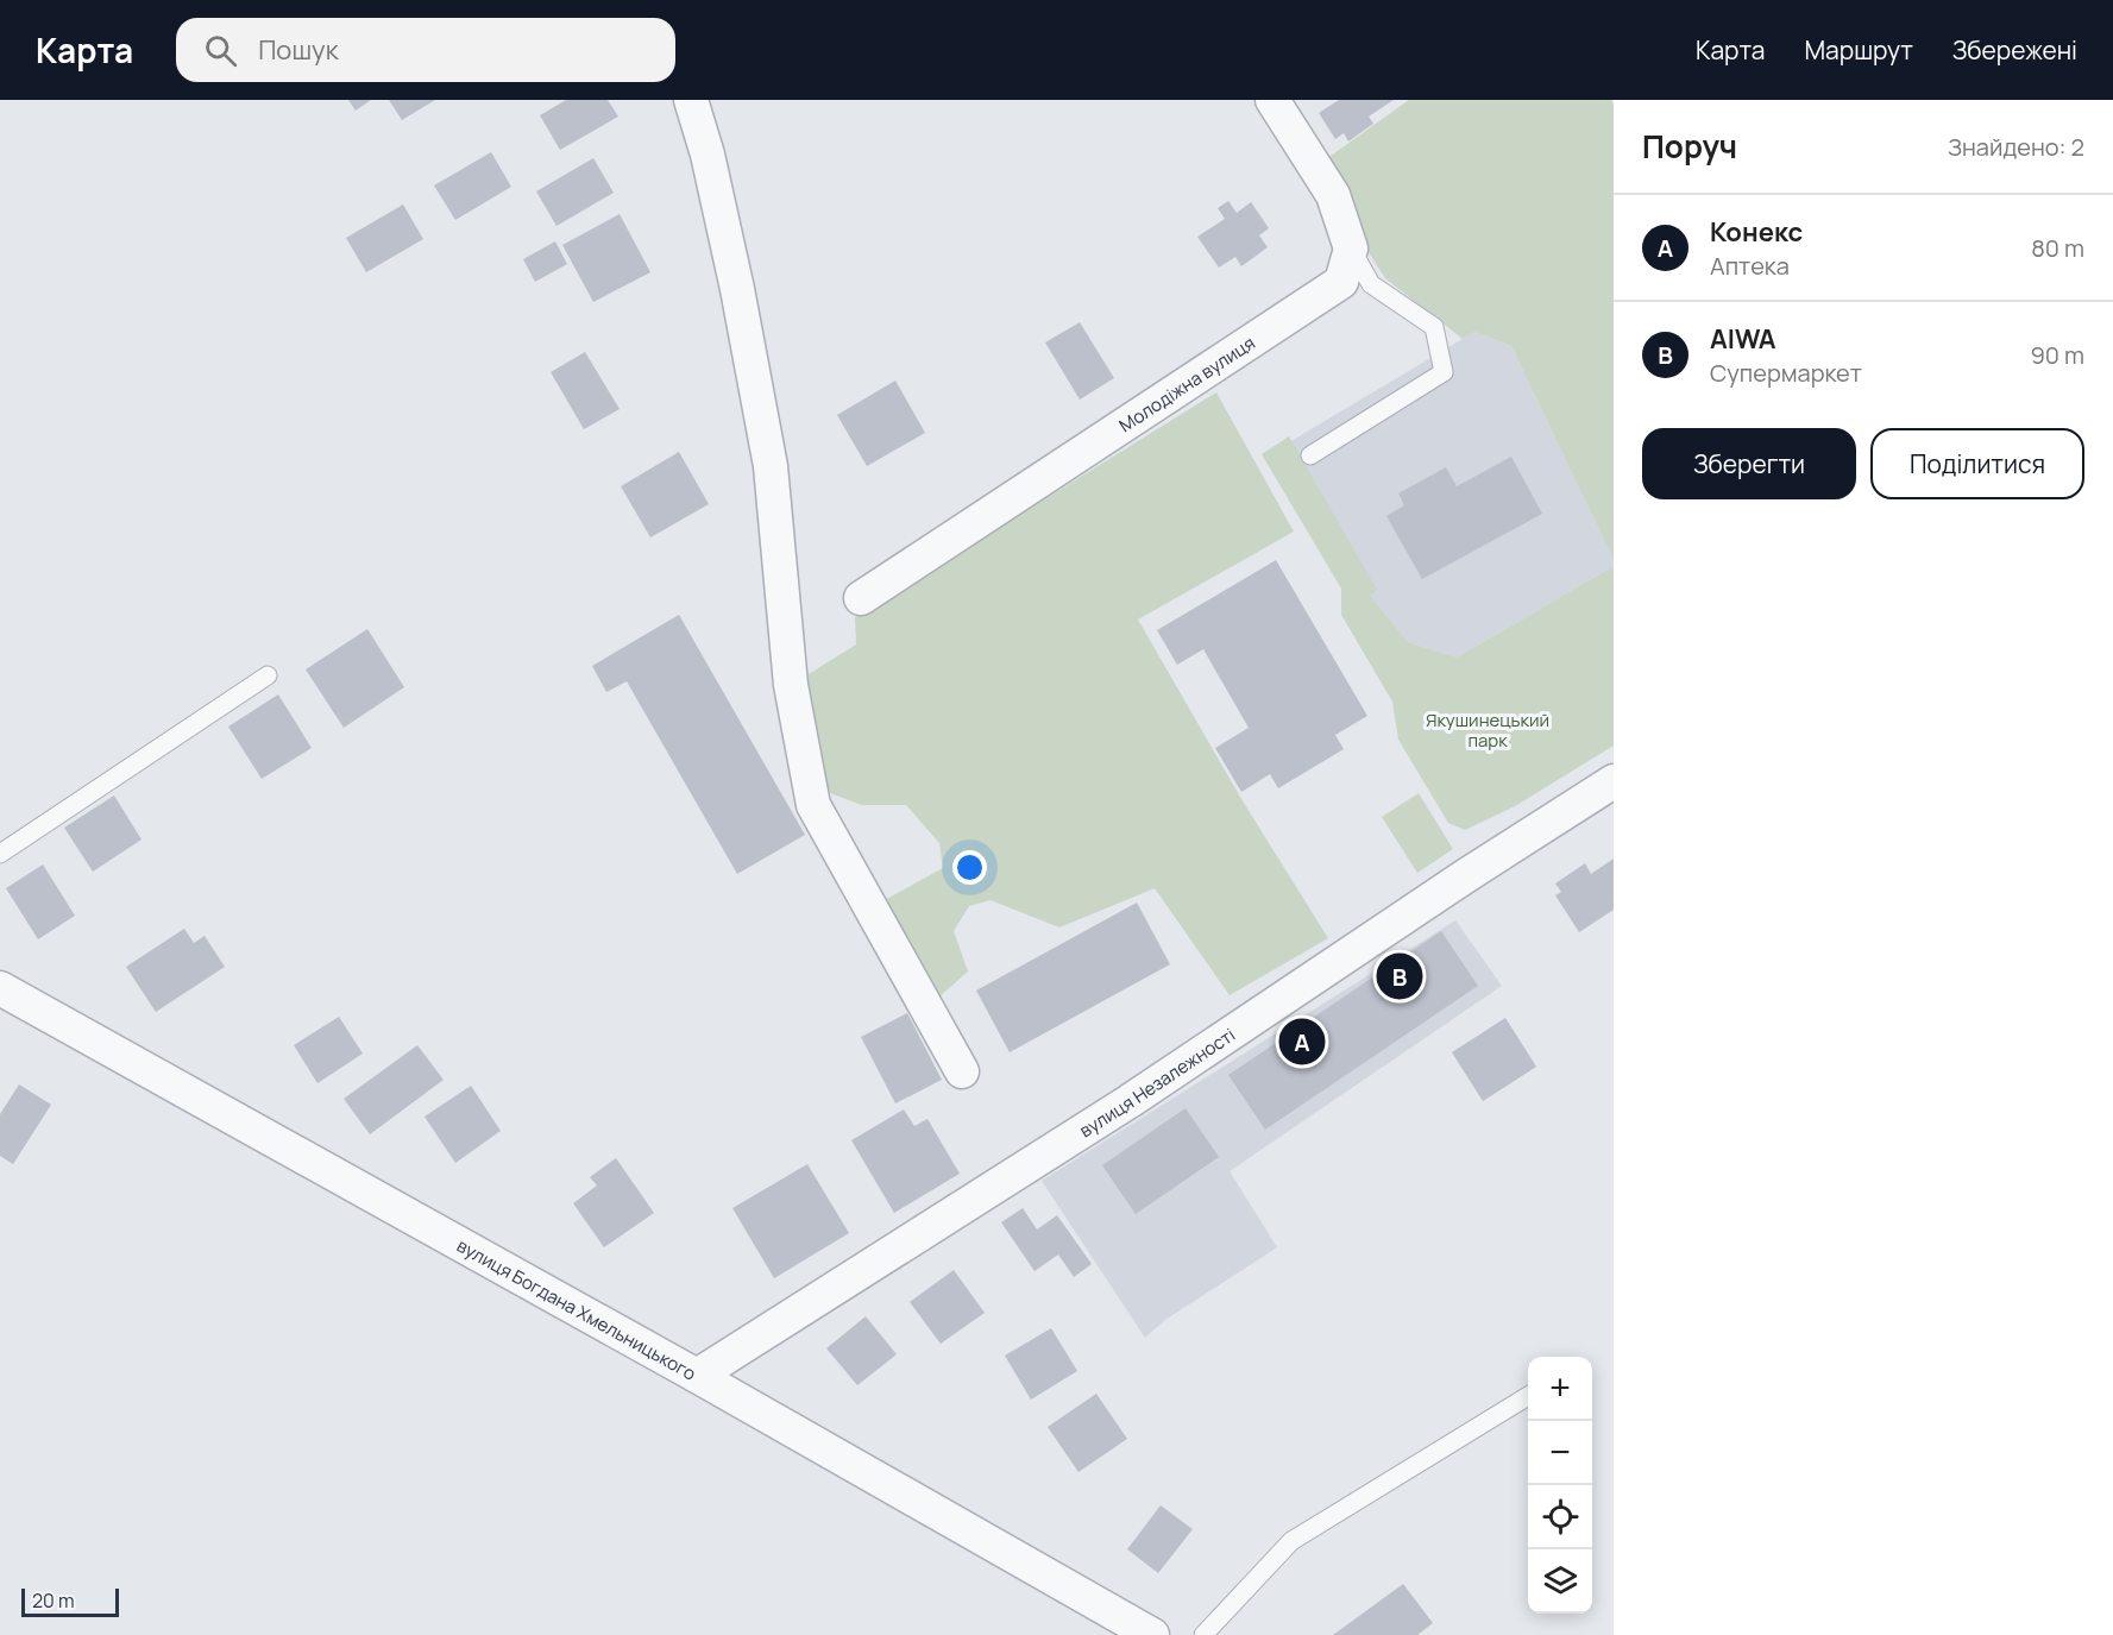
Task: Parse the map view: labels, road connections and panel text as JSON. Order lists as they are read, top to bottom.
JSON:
{
  "streets": {
    "street": ["Молодіжна вулиця", "вулиця Незалежності", "вулиця Богдана Хмельницького"]
  },
  "crossings": [
    ["вулиця Незалежності", "вулиця Богдана Хмельницького"]
  ],
  "parks": ["Якушинецький парк"],
  "scale_bar": "20 m",
  "page": {
    "header": "Карта",
    "search": "Пошук",
    "nav": ["Карта", "Маршрут", "Збережені"],
    "heading": ["Поруч", "Знайдено: 2"],
    "list": [
      {
        "mark": "A",
        "name": "Конекс",
        "note": "Аптека",
        "value": "80 m"
      },
      {
        "mark": "B",
        "name": "AIWA",
        "note": "Супермаркет",
        "value": "90 m"
      }
    ],
    "buttons": ["Зберегти", "Поділитися"],
    "pins": ["B", "A"],
    "map_buttons": ["+", "−"],
    "scale": "20 m"
  }
}
